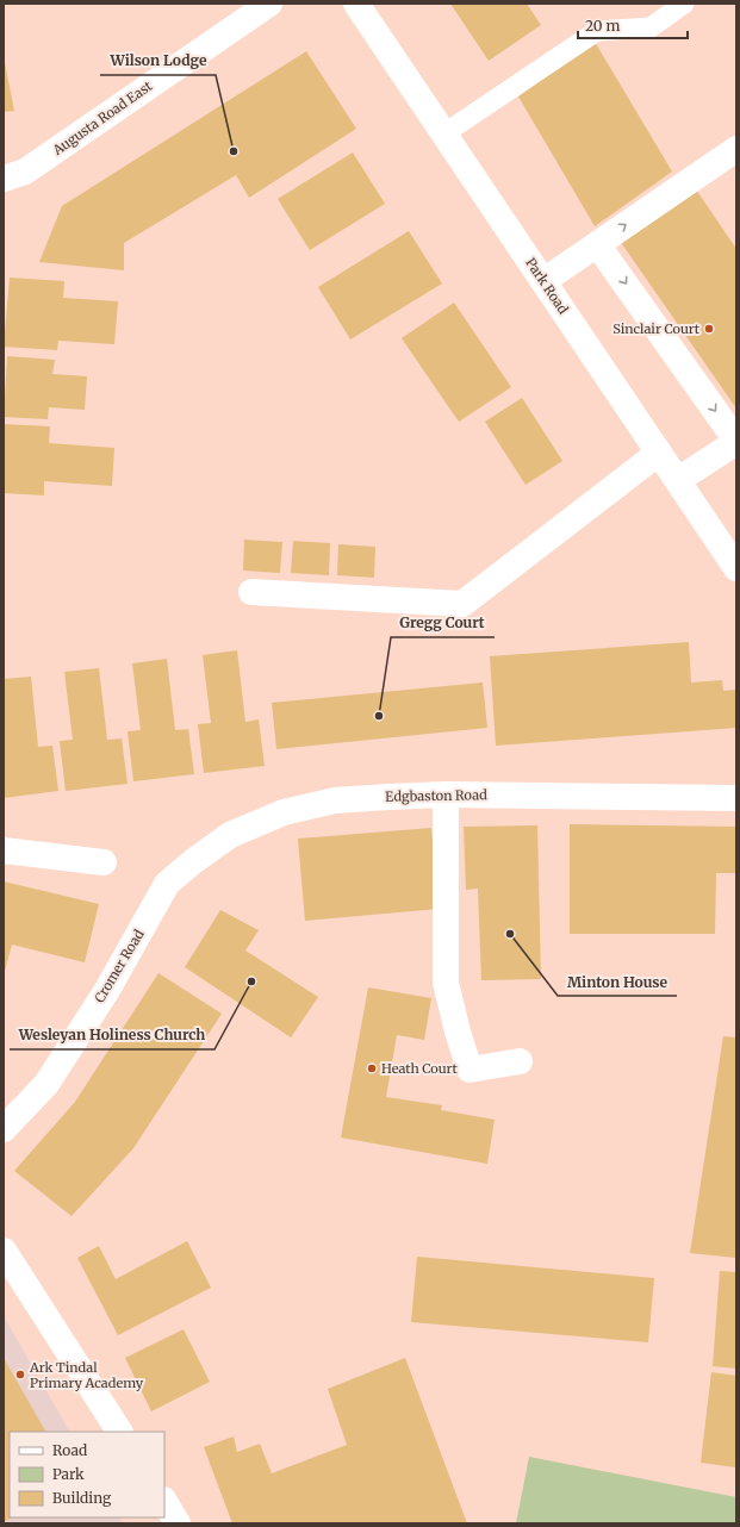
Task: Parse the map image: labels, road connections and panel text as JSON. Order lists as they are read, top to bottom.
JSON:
{
  "streets": {
    "street": [
      "Augusta Road East",
      "Park Road",
      "Edgbaston Road",
      "Cromer Road"
    ]
  },
  "crossings": [
    ["Edgbaston Road", "Cromer Road"]
  ],
  "places": [
    "Wilson Lodge",
    "Sinclair Court",
    "Gregg Court",
    "Minton House",
    "Wesleyan Holiness Church",
    "Heath Court",
    "Ark Tindal Primary Academy"
  ],
  "legend": ["Road", "Park", "Building"],
  "scale_bar": "20 m"
}
